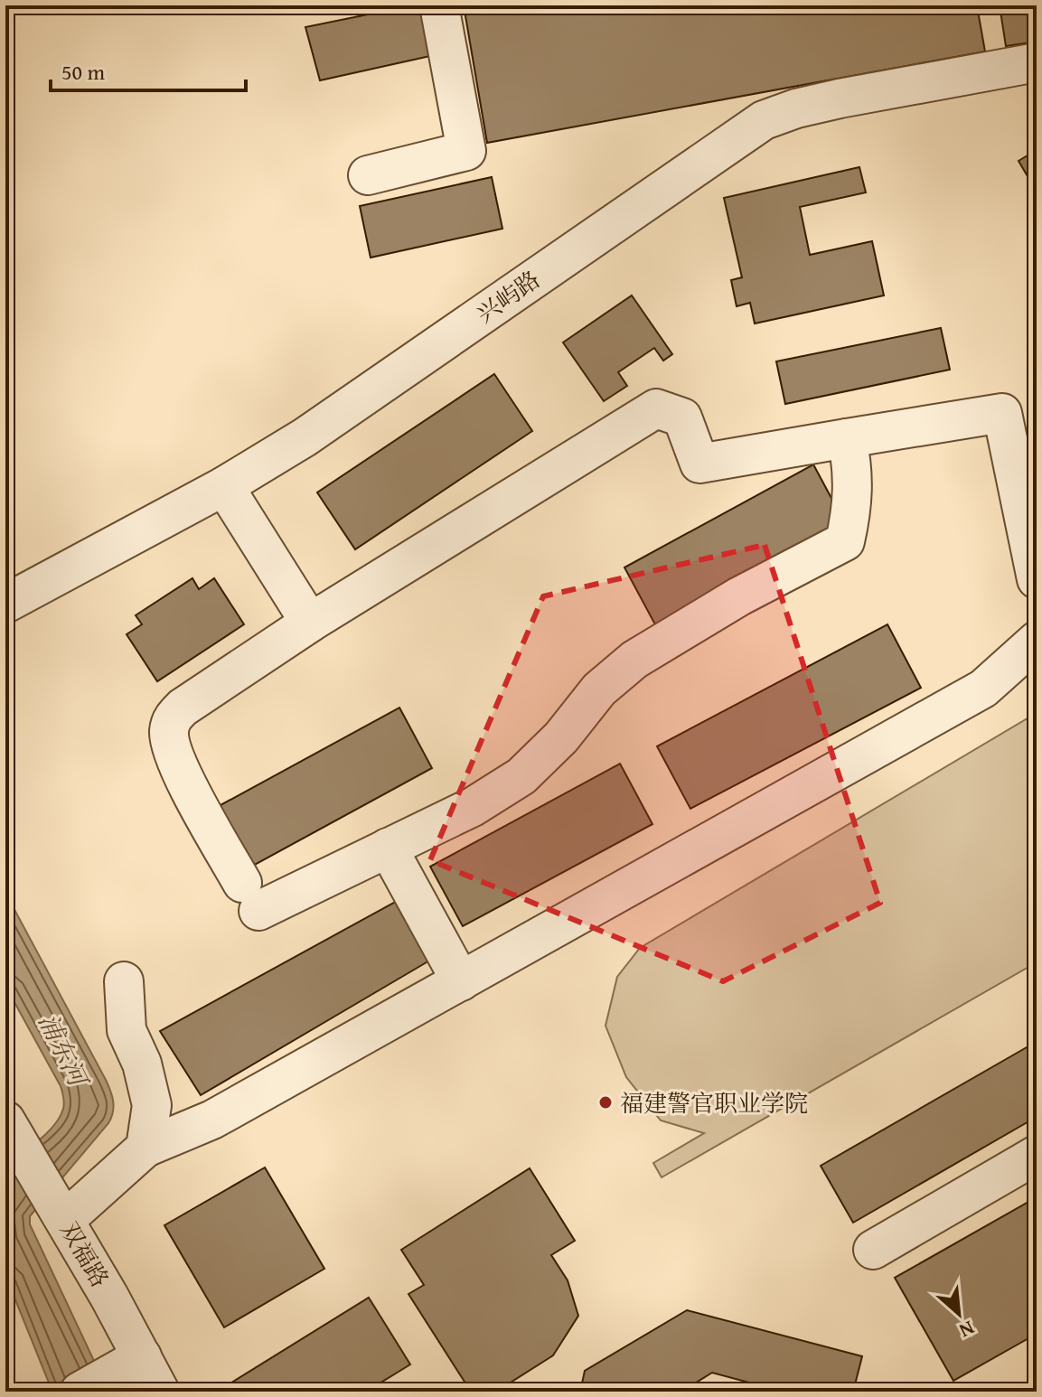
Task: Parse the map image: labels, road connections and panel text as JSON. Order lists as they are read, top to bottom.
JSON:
{
  "streets": {
    "street": ["兴屿路", "双福路"]
  },
  "water": ["浦东河"],
  "places": ["福建警官职业学院"],
  "scale_bar": "50 m",
  "north": "bottom right"
}
